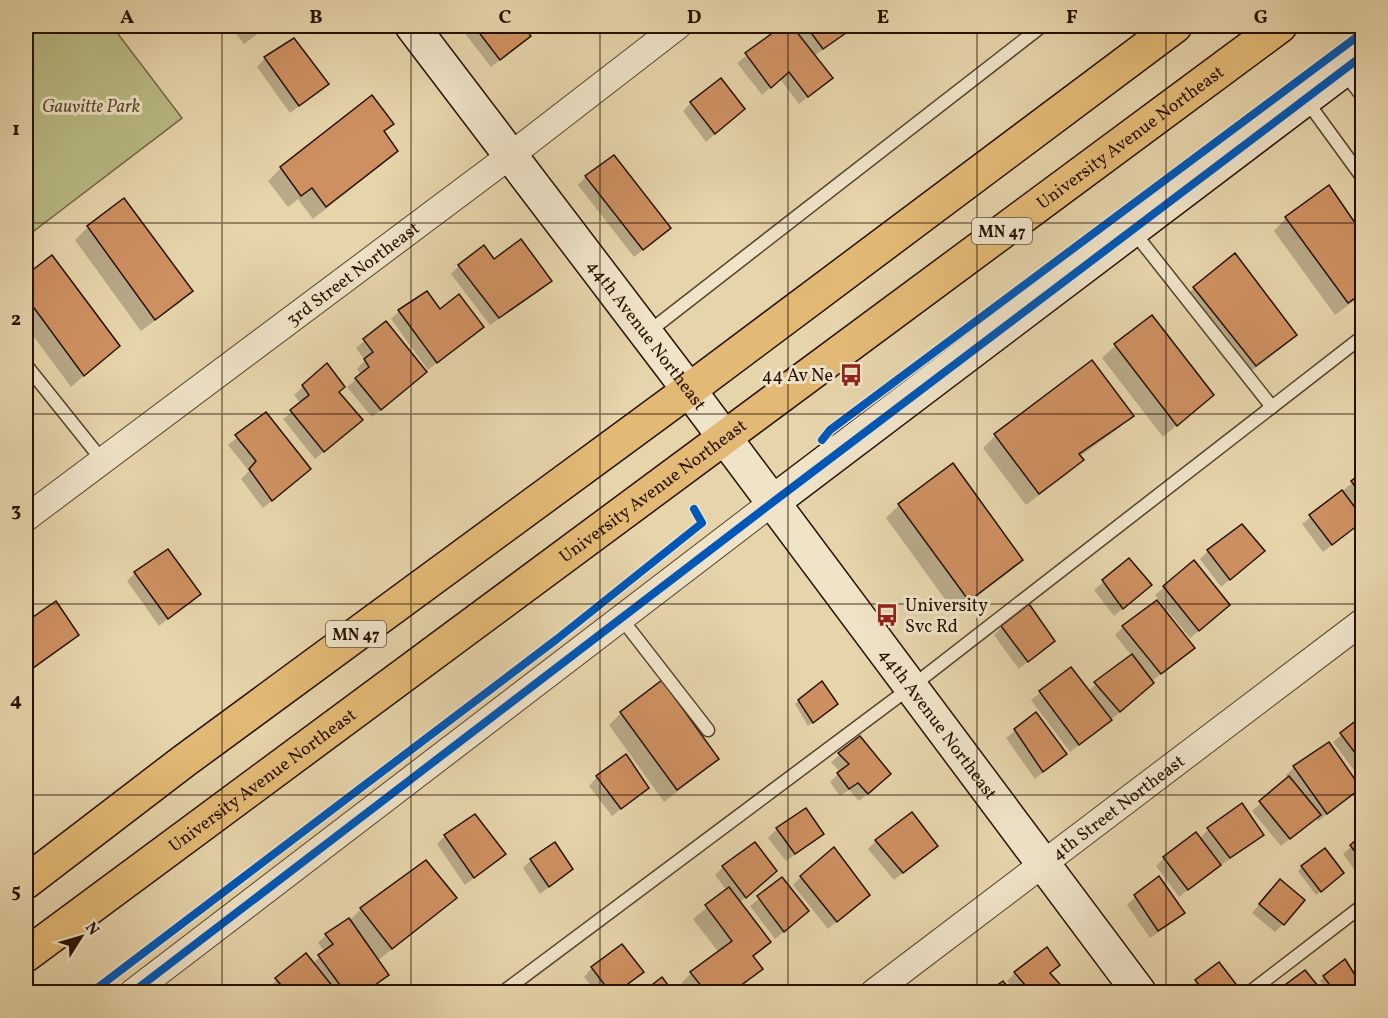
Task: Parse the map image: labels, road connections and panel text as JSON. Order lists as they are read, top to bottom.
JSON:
{
  "streets": {
    "main road": ["University Avenue Northeast", "MN 47"],
    "street": ["3rd Street Northeast", "44th Avenue Northeast", "4th Street Northeast"]
  },
  "crossings": [
    ["University Avenue Northeast", "44th Avenue Northeast"],
    ["MN 47", "44th Avenue Northeast"],
    ["3rd Street Northeast", "44th Avenue Northeast"],
    ["44th Avenue Northeast", "4th Street Northeast"]
  ],
  "parks": ["Gauvitte Park"],
  "places": {
    "bus stop": ["44 Av Ne", "University Svc Rd"]
  },
  "north": "top right",
  "grid": {
    "columns": [
      "A",
      "B",
      "C",
      "D",
      "E",
      "F",
      "G"
    ],
    "rows": [
      "1",
      "2",
      "3",
      "4",
      "5"
    ]
  }
}
